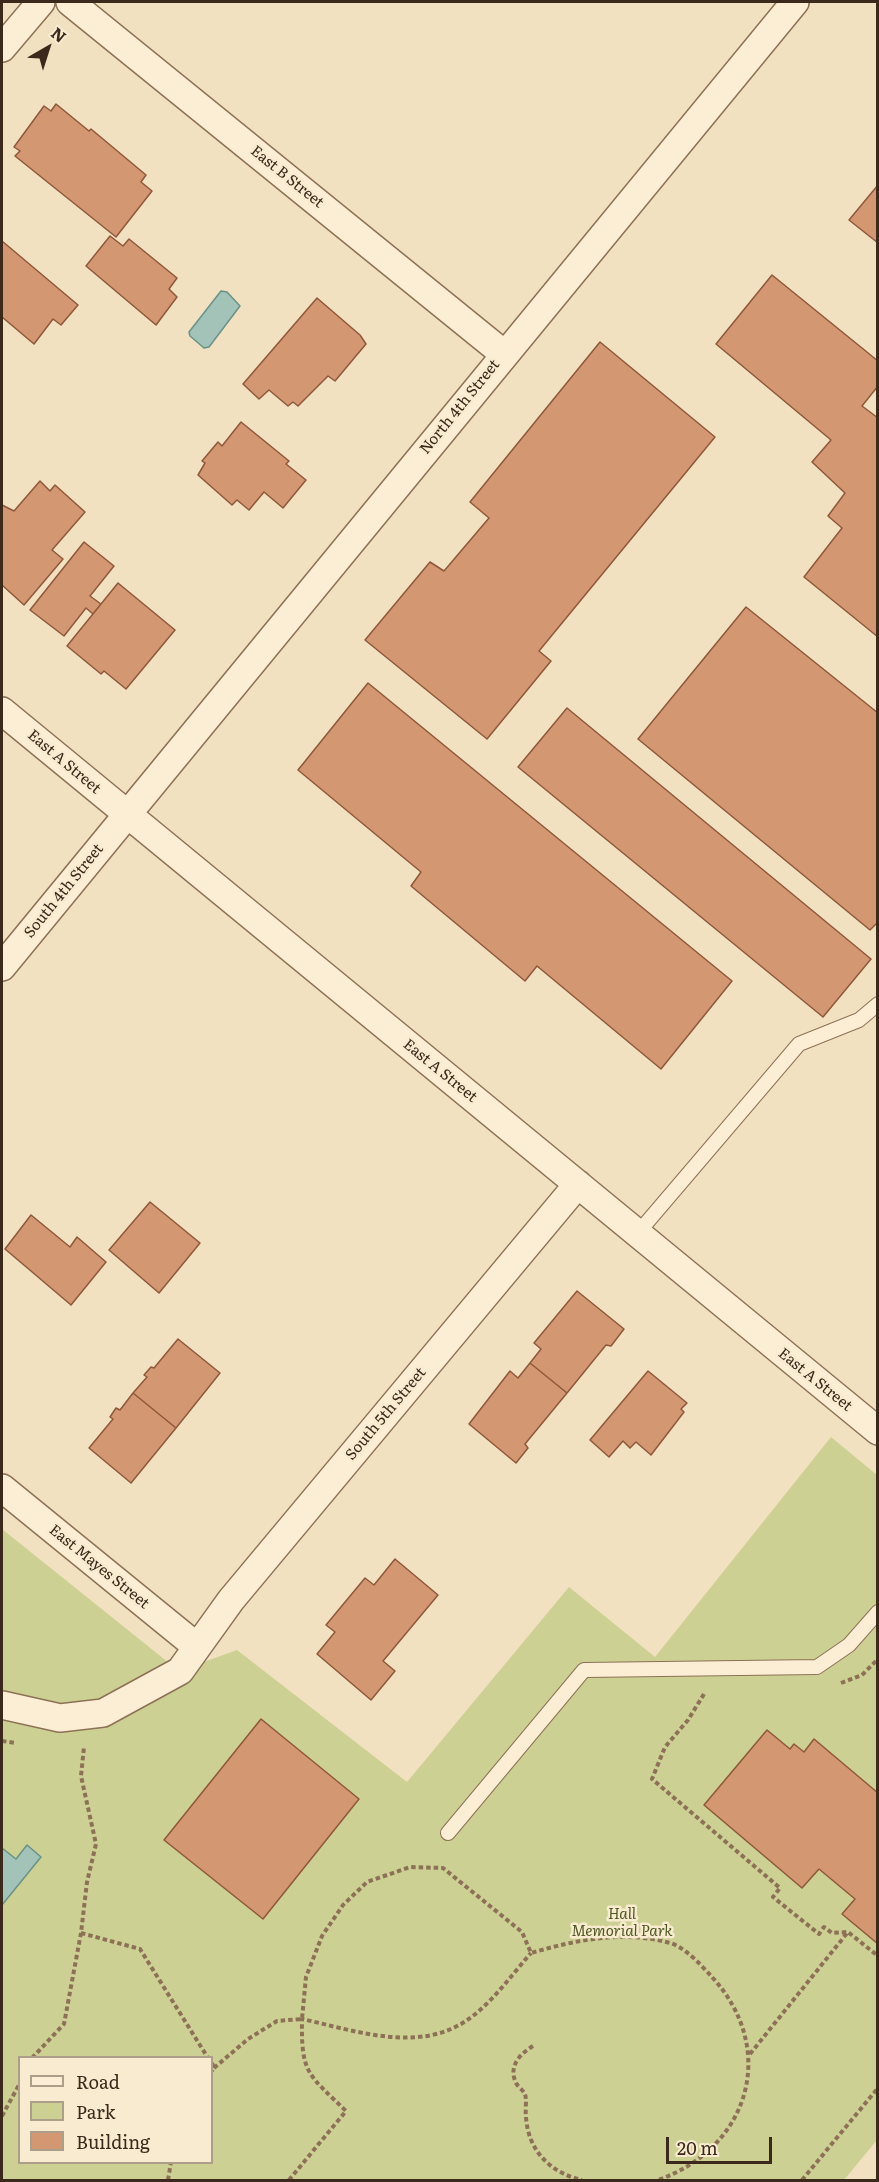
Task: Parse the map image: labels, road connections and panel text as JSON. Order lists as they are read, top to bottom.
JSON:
{
  "streets": {
    "street": [
      "East B Street",
      "North 4th Street",
      "East A Street",
      "South 4th Street",
      "South 5th Street",
      "East Mayes Street"
    ]
  },
  "crossings": [
    ["East B Street", "North 4th Street"],
    ["North 4th Street", "East A Street"],
    ["North 4th Street", "South 4th Street"],
    ["East A Street", "South 4th Street"],
    ["East A Street", "South 5th Street"],
    ["South 5th Street", "East Mayes Street"]
  ],
  "parks": ["Hall Memorial Park"],
  "legend": ["Road", "Park", "Building"],
  "scale_bar": "20 m",
  "north": "top right"
}
